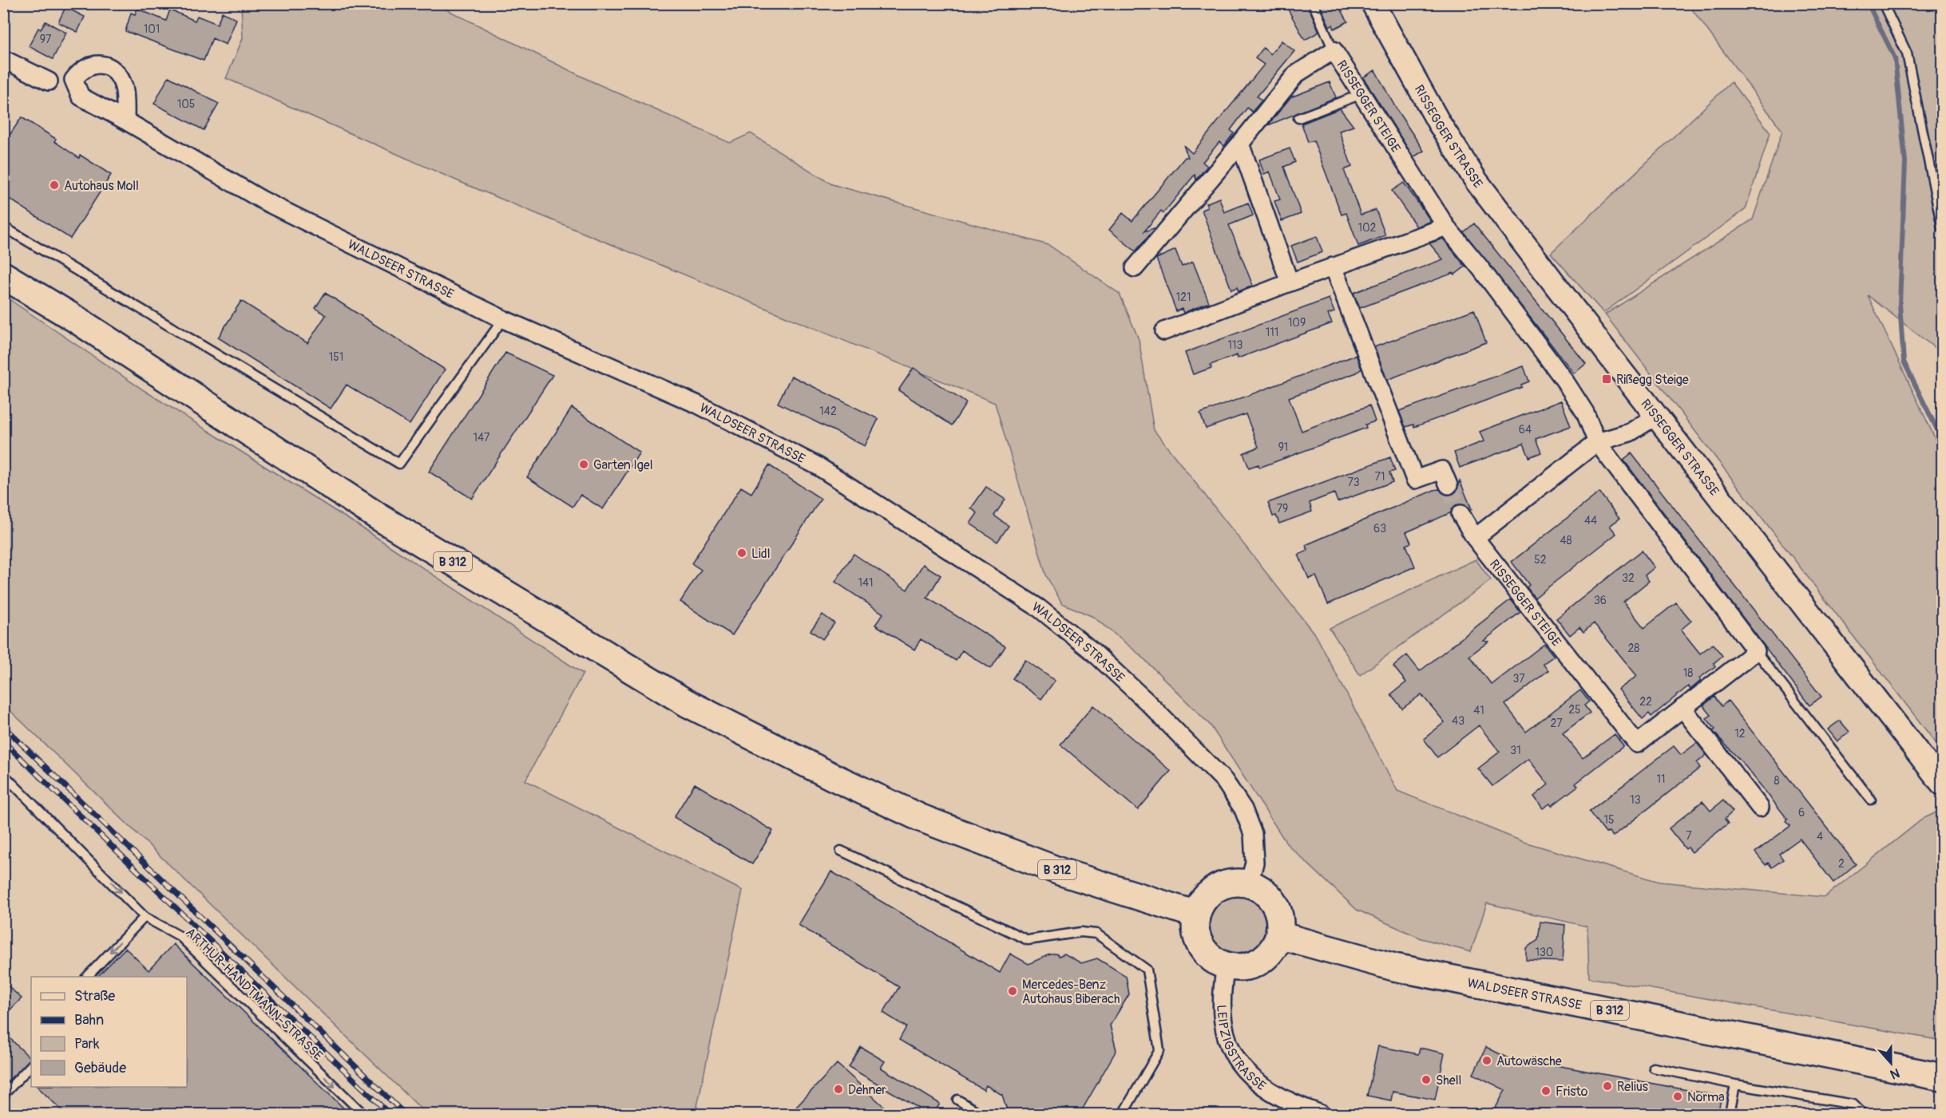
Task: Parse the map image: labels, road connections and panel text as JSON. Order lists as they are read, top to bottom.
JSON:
{
  "streets": {
    "main road": ["WALDSEER STRASSE", "B 312"],
    "street": ["RISSEGGER STEIGE", "RISSEGGER STRASSE", "LEIPZIGSTRASSE"],
    "lane": ["ARTHUR-HANDTMANN-STRASSE"]
  },
  "crossings": [
    ["WALDSEER STRASSE", "B 312"],
    ["WALDSEER STRASSE", "LEIPZIGSTRASSE"],
    ["B 312", "LEIPZIGSTRASSE"]
  ],
  "one_way": ["ARTHUR-HANDTMANN-STRASSE"],
  "places": {
    "other": [
      "Autohaus Moll",
      "Garten Igel",
      "Lidl",
      "Mercedes-Benz Autohaus Biberach",
      "Autowäsche",
      "Shell",
      "Relius",
      "Dehner",
      "Fristo",
      "Norma"
    ],
    "transit": ["Rißegg Steige"]
  },
  "house_numbers": [
    "101",
    "97",
    "105",
    "102",
    "121",
    "109",
    "111",
    "113",
    "151",
    "142",
    "64",
    "147",
    "91",
    "71",
    "73",
    "79",
    "44",
    "63",
    "48",
    "52",
    "32",
    "141",
    "36",
    "28",
    "18",
    "37",
    "22",
    "25",
    "41",
    "43",
    "27",
    "12",
    "31",
    "11",
    "8",
    "13",
    "6",
    "15",
    "7",
    "4",
    "2",
    "130"
  ],
  "legend": [
    "Straße",
    "Bahn",
    "Park",
    "Gebäude"
  ],
  "north": "bottom"
}
